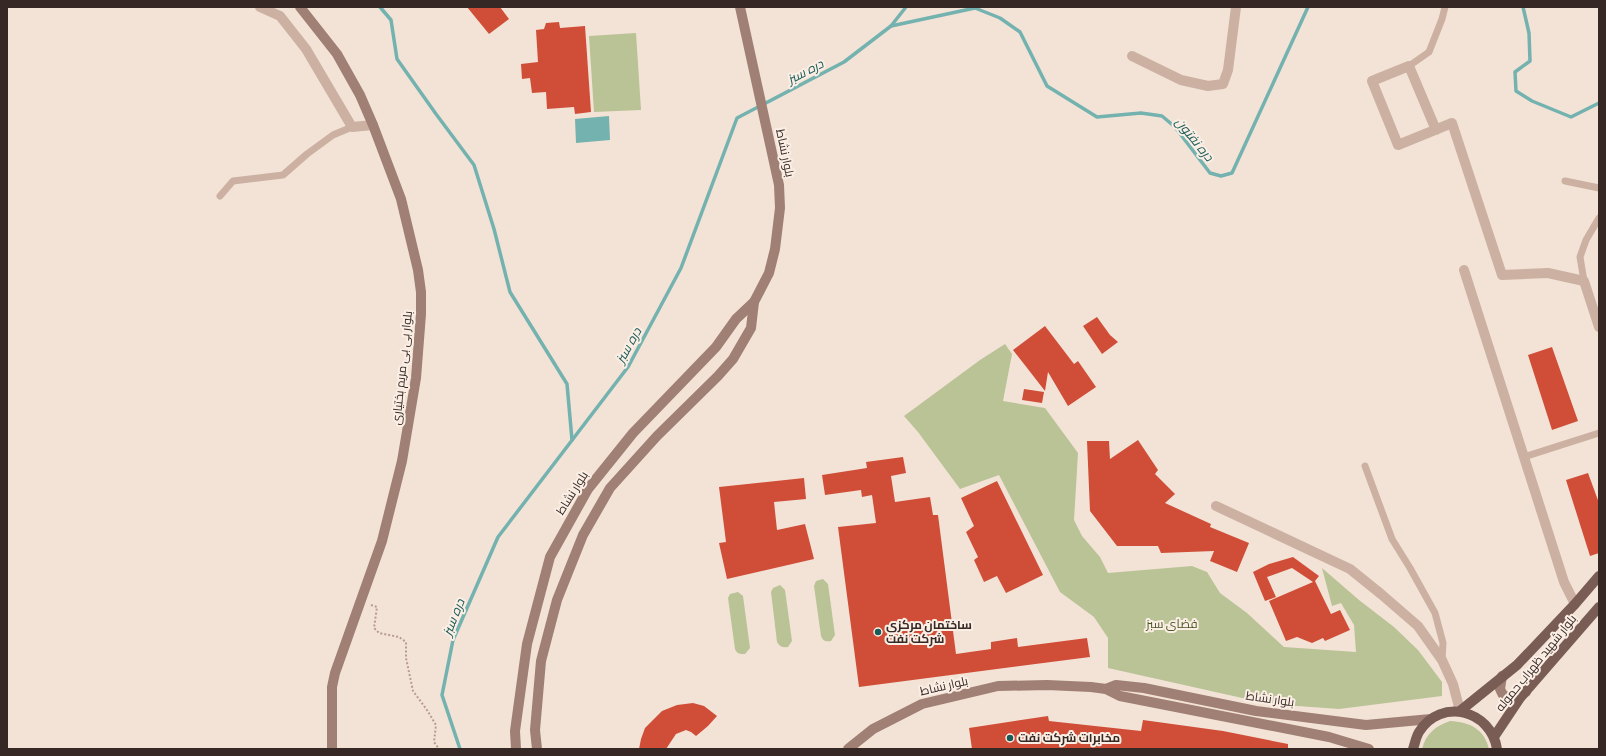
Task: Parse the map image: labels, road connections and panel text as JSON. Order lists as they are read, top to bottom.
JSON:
{
  "streets": {
    "main road": ["بلوار نشاط", "بلوار بی بی مریم بختیاری", "بلوار شهید ظهراب حموله"]
  },
  "water": ["دره سبز", "دره نفتون"],
  "parks": ["فضای سبز"],
  "places": ["ساختمان مرکزی شرکت نفت", "مخابرات شرکت نفت"]
}
